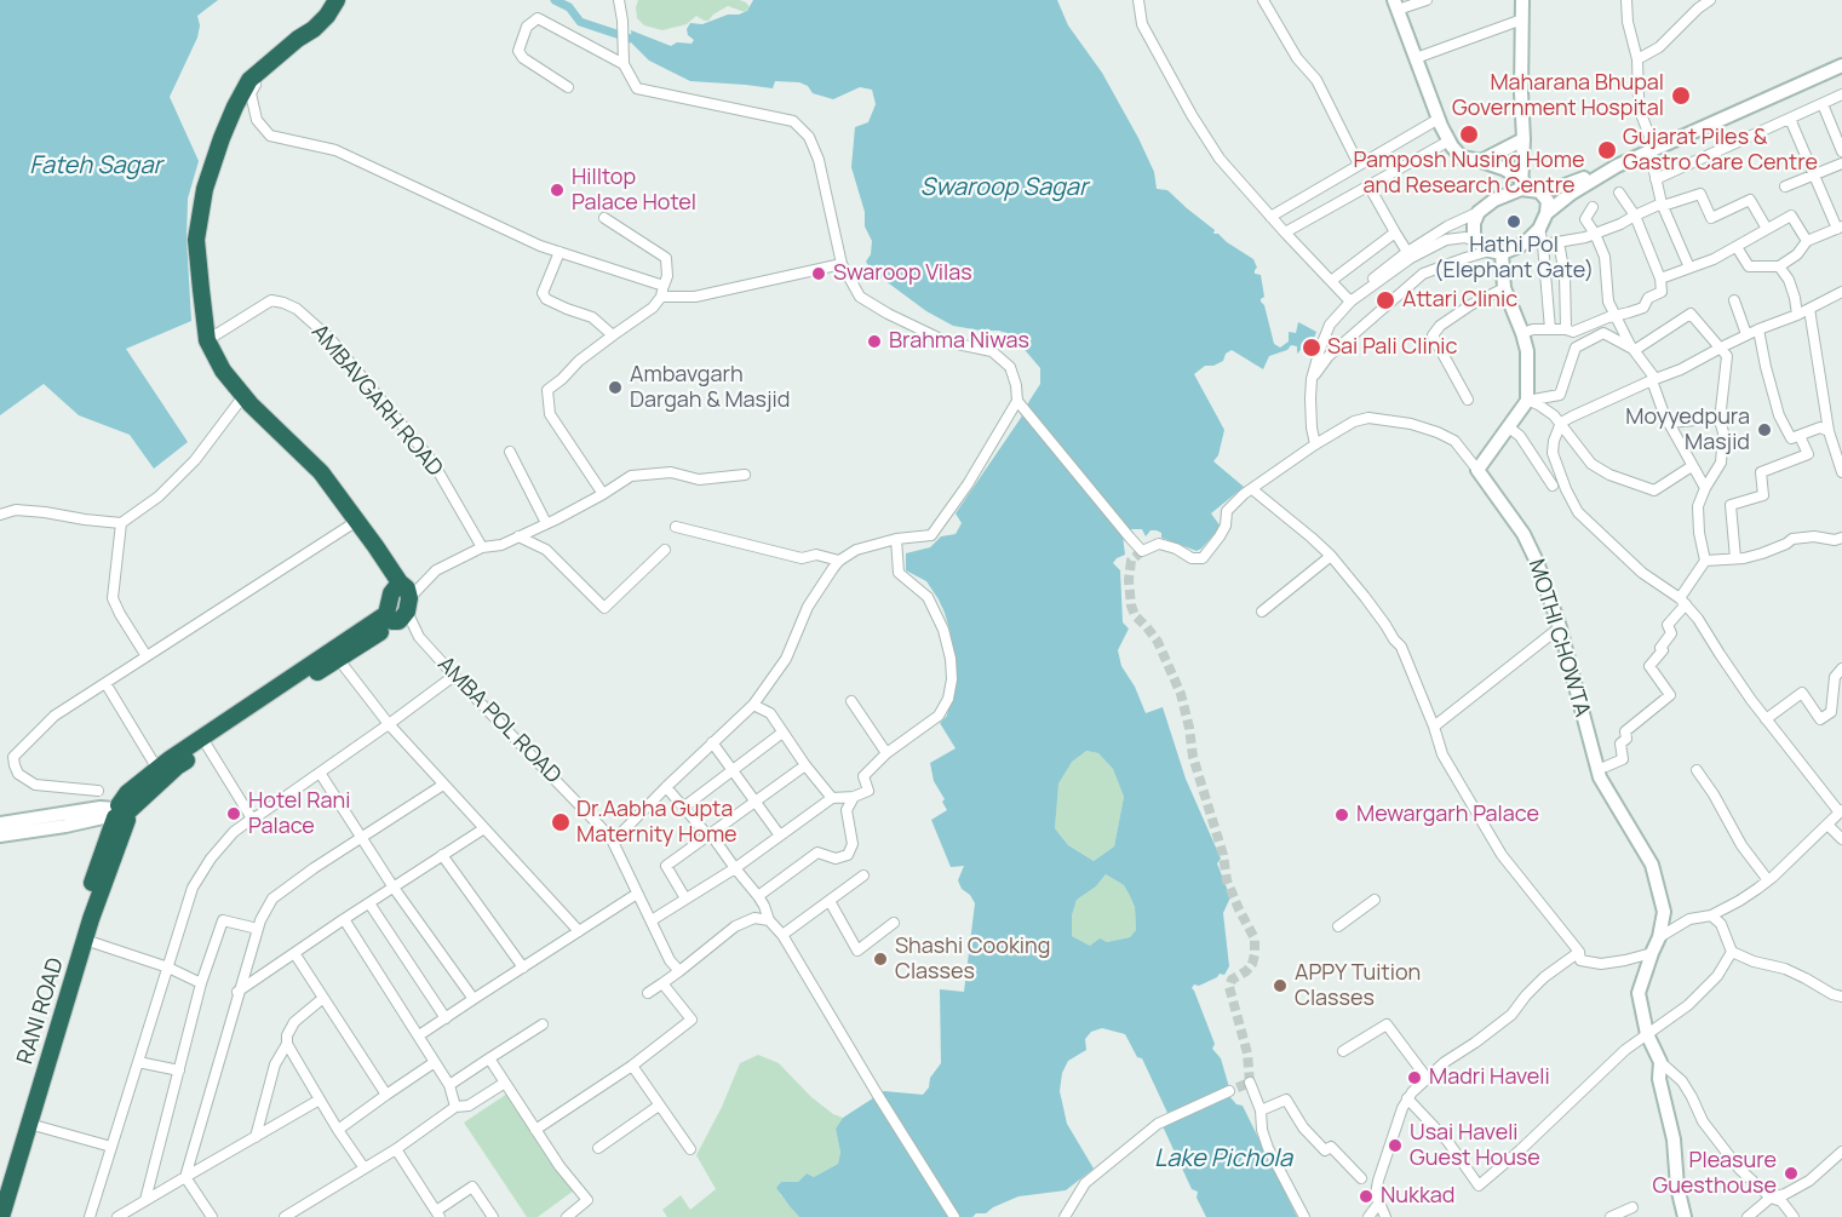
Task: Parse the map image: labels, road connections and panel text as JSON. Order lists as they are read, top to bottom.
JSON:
{
  "streets": {
    "highway": ["RANI ROAD"],
    "main road": ["MOTHI CHOWTA"],
    "street": ["AMBAVGARH ROAD", "AMBA POL ROAD"]
  },
  "crossings": [
    ["AMBA POL ROAD", "RANI ROAD"]
  ],
  "water": ["Fateh Sagar", "Swaroop Sagar", "Lake Pichola"],
  "places": [
    "Maharana Bhupal Government Hospital",
    "Pamposh Nusing Home and Research Centre",
    "Gujarat Piles & Gastro Care Centre",
    "Hilltop Palace Hotel",
    "Hathi Pol (Elephant Gate)",
    "Swaroop Vilas",
    "Attari Clinic",
    "Brahma Niwas",
    "Sai Pali Clinic",
    "Ambavgarh Dargah & Masjid",
    "Moyyedpura Masjid",
    "Hotel Rani Palace",
    "Mewargarh Palace",
    "Dr.Aabha Gupta Maternity Home",
    "Shashi Cooking Classes",
    "APPY Tuition Classes",
    "Madri Haveli",
    "Usai Haveli Guest House",
    "Pleasure Guesthouse",
    "Nukkad"
  ]
}
